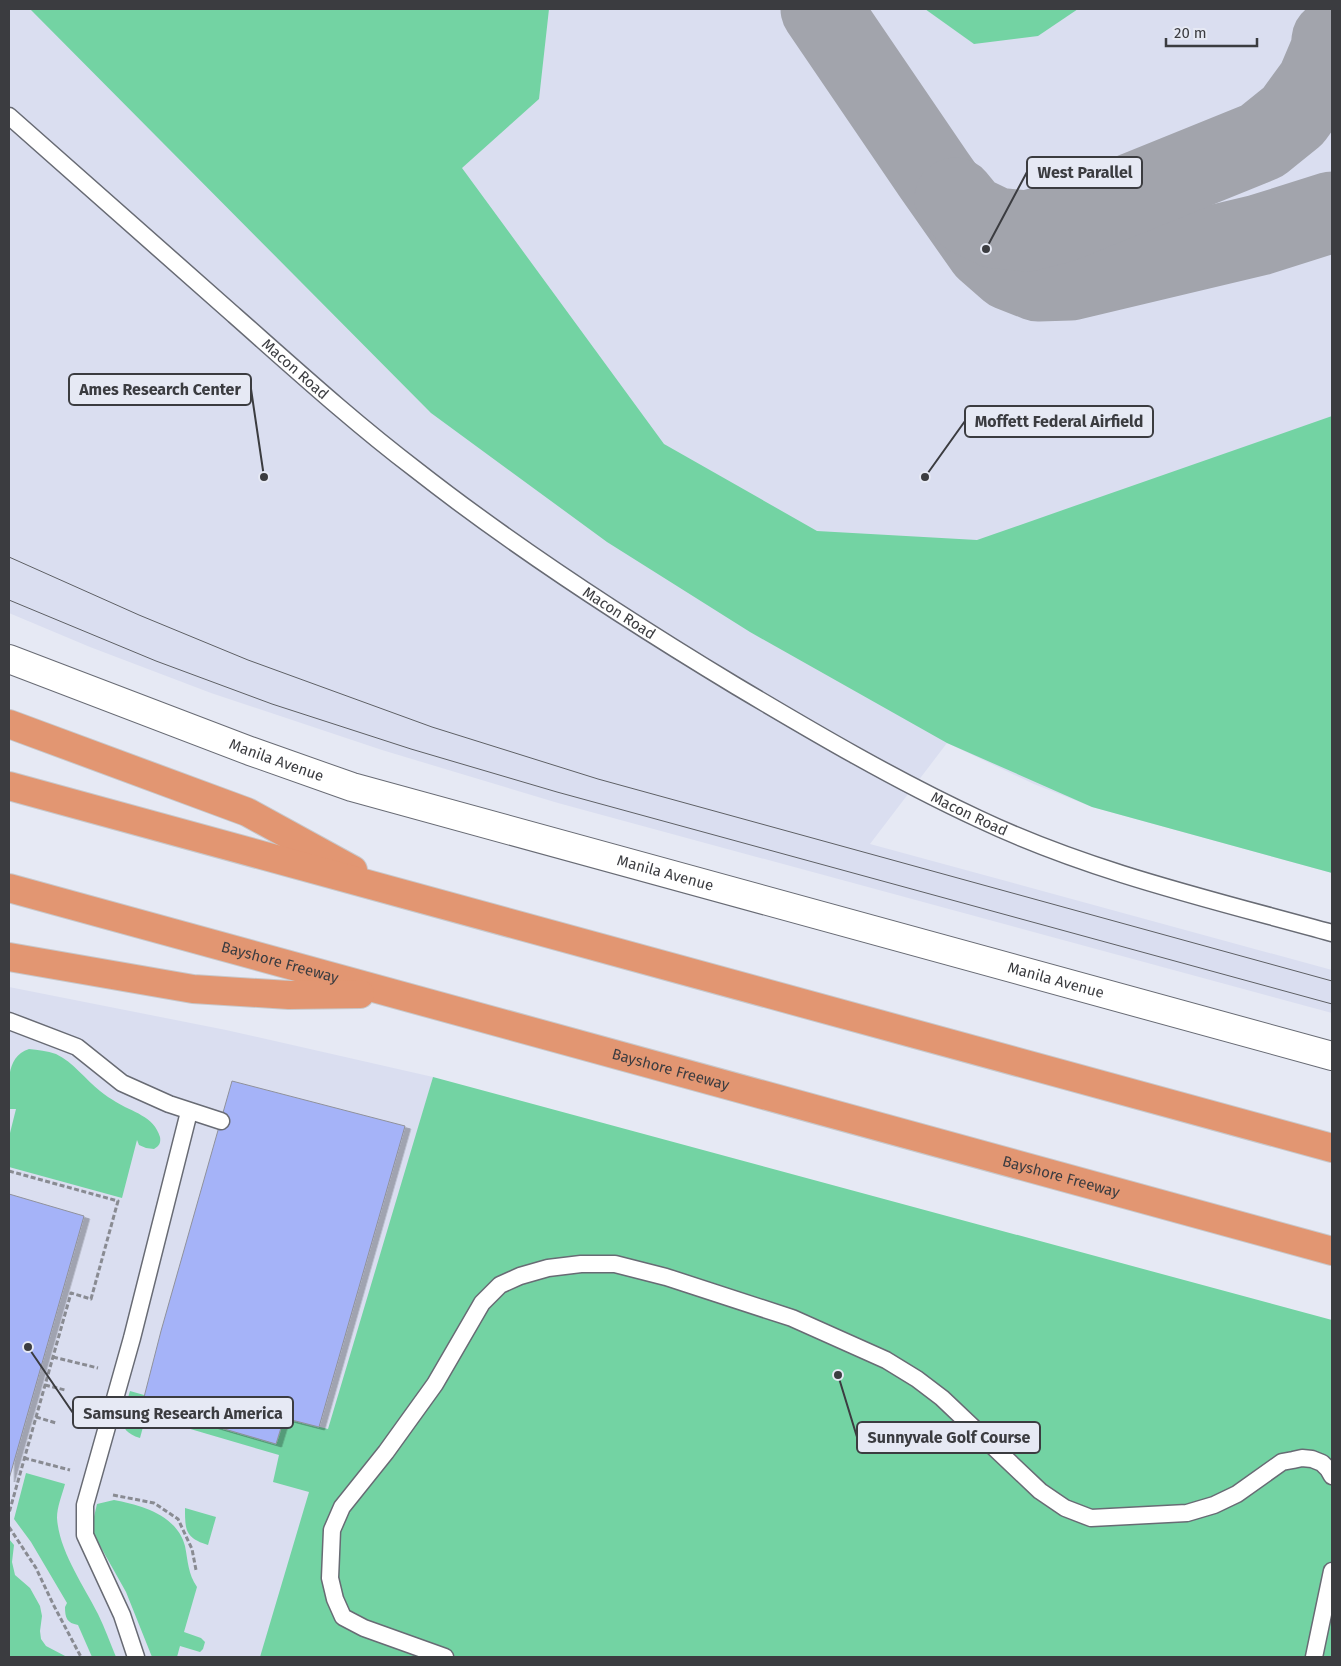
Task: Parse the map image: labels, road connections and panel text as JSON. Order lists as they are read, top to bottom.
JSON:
{
  "streets": {
    "highway": ["Bayshore Freeway"],
    "main road": ["Manila Avenue"],
    "lane": ["Macon Road"]
  },
  "places": [
    "West Parallel",
    "Ames Research Center",
    "Moffett Federal Airfield",
    "Samsung Research America",
    "Sunnyvale Golf Course"
  ],
  "scale_bar": "20 m"
}
